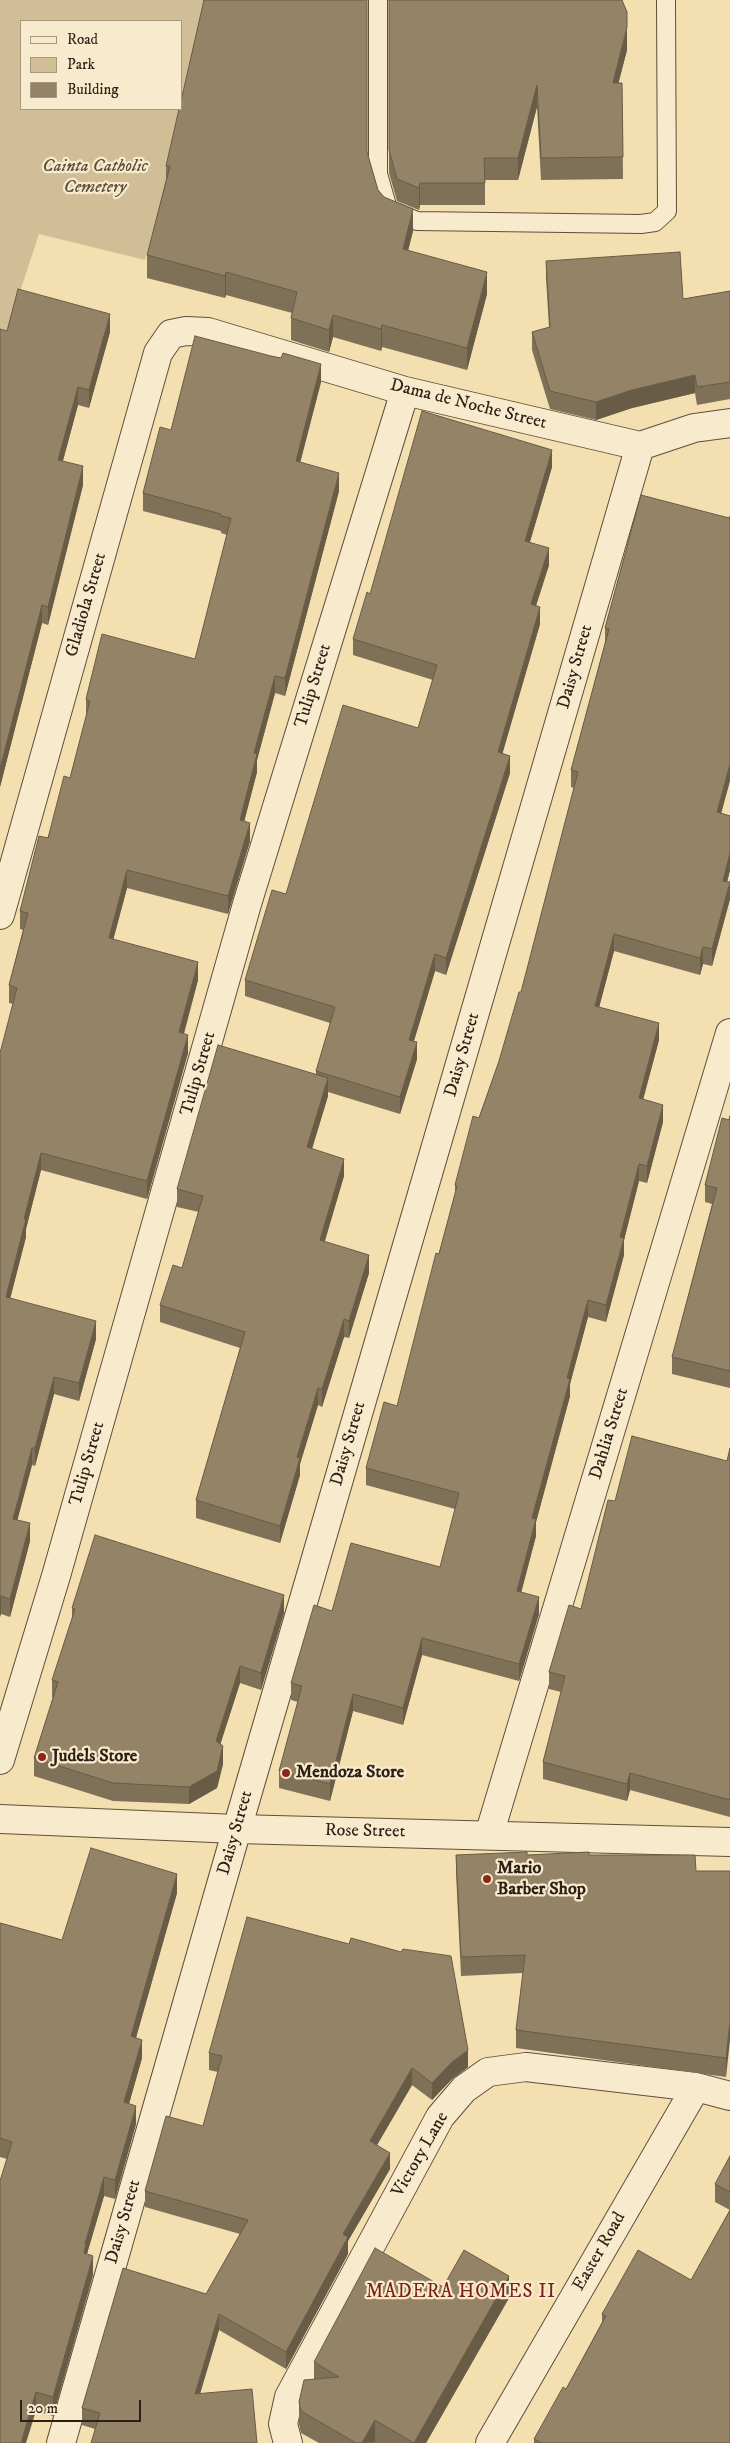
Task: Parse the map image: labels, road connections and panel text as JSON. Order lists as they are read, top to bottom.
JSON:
{
  "streets": {
    "street": [
      "Dama de Noche Street",
      "Gladiola Street",
      "Daisy Street",
      "Tulip Street",
      "Dahlia Street",
      "Rose Street",
      "Victory Lane",
      "Easter Road"
    ]
  },
  "crossings": [
    ["Dama de Noche Street", "Gladiola Street"],
    ["Dama de Noche Street", "Daisy Street"],
    ["Dama de Noche Street", "Tulip Street"],
    ["Daisy Street", "Rose Street"],
    ["Dahlia Street", "Rose Street"],
    ["Victory Lane", "Easter Road"]
  ],
  "districts": ["MADERA HOMES II"],
  "parks": ["Cainta Catholic Cemetery"],
  "places": ["Judels Store", "Mendoza Store", "Mario Barber Shop"],
  "legend": ["Road", "Park", "Building"],
  "scale_bar": "20 m"
}
